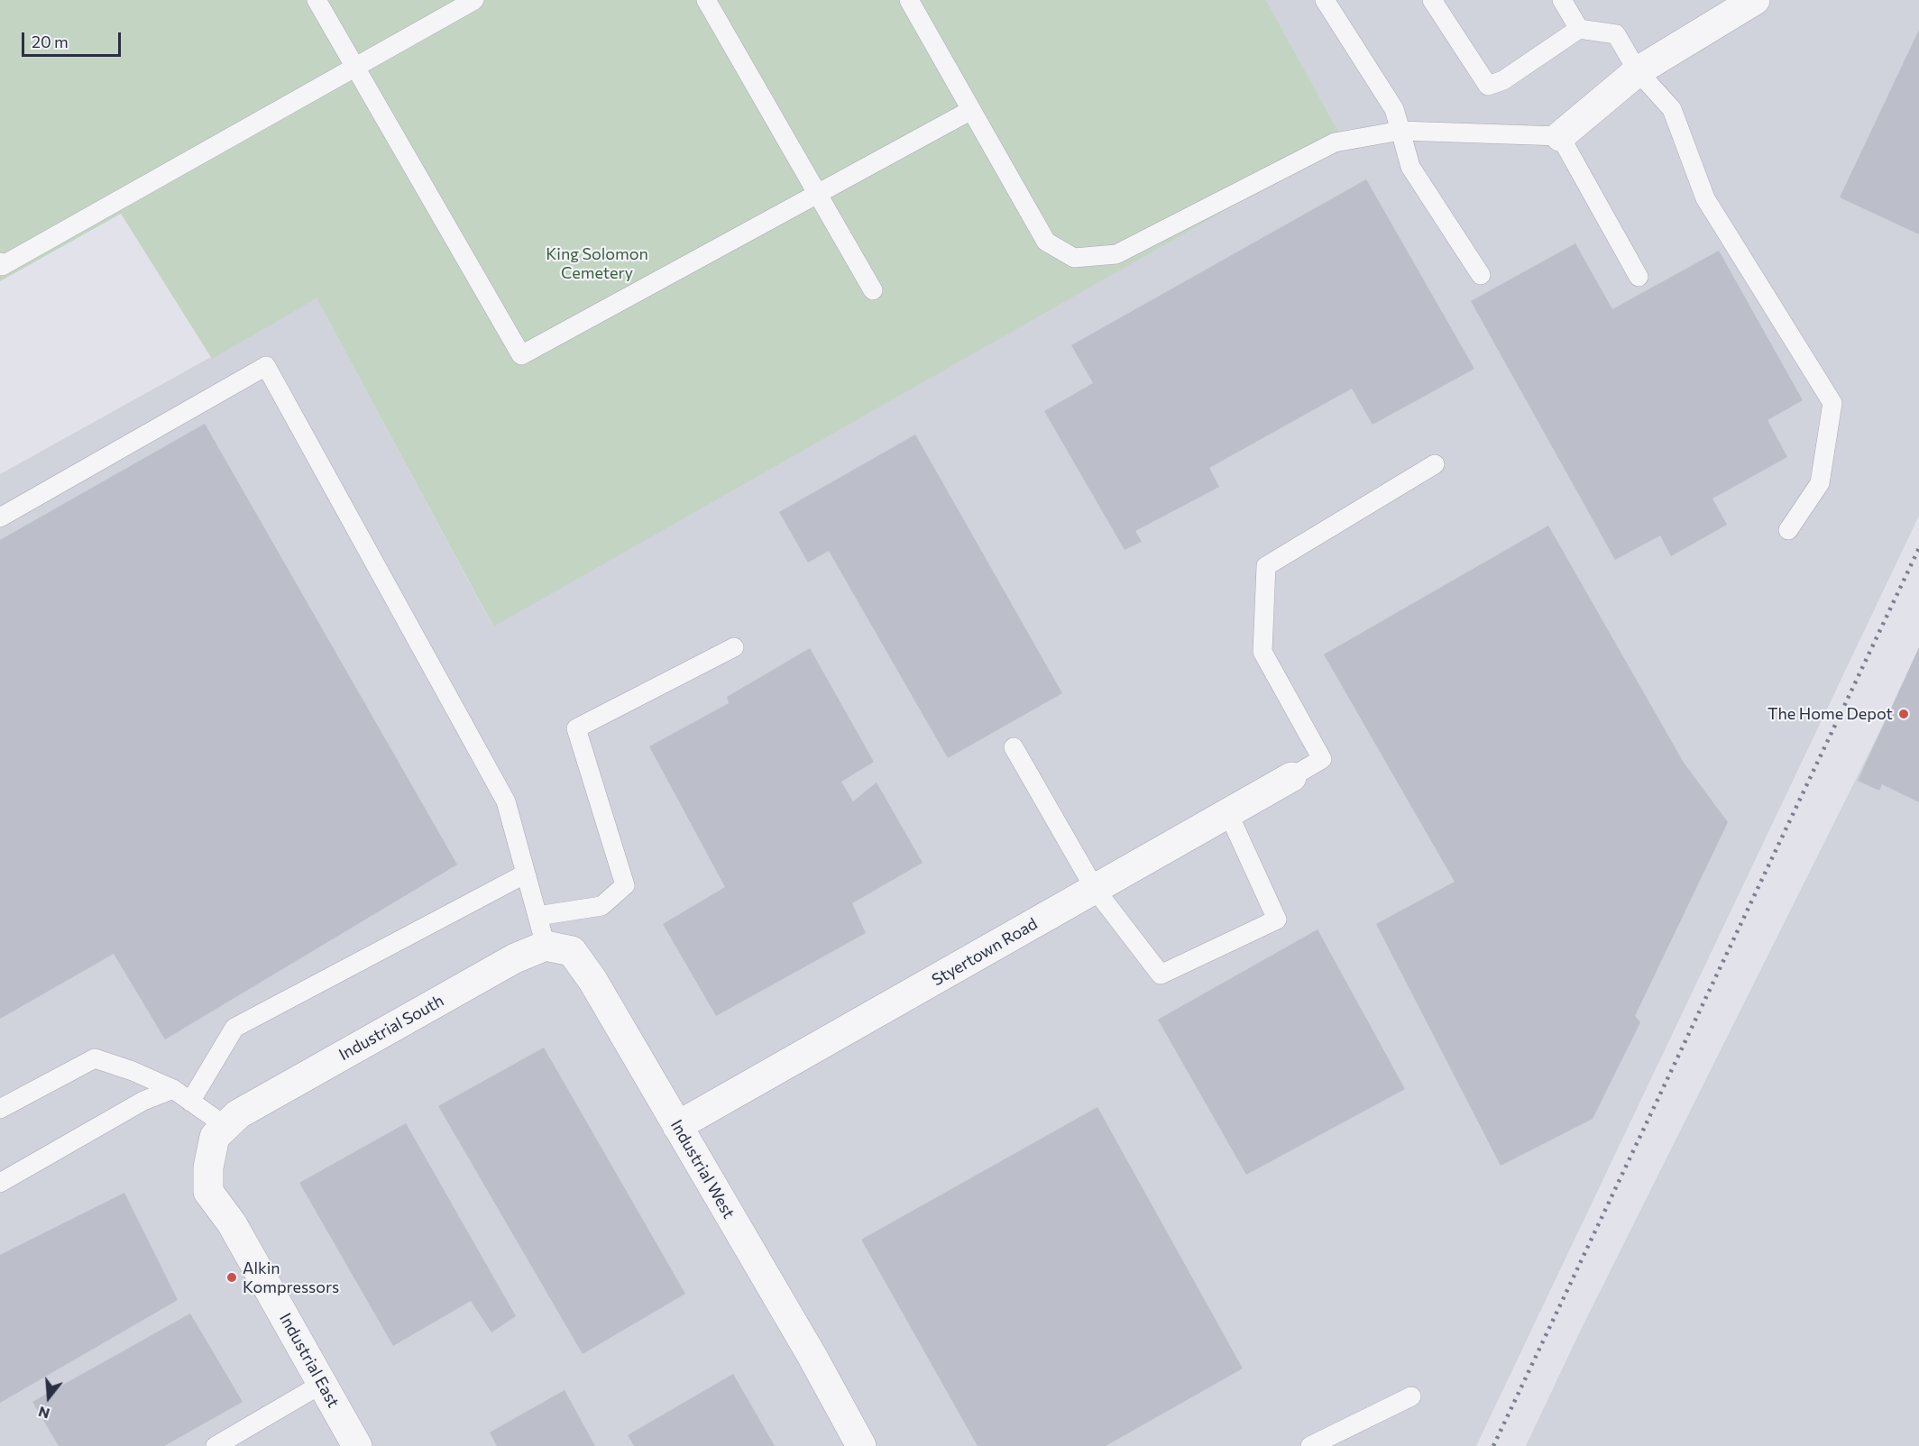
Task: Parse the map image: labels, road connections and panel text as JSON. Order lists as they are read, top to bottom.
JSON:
{
  "streets": {
    "street": [
      "Styertown Road",
      "Industrial South",
      "Industrial West",
      "Industrial East"
    ]
  },
  "crossings": [
    ["Styertown Road", "Industrial West"],
    ["Industrial South", "Industrial West"],
    ["Industrial South", "Industrial East"]
  ],
  "parks": ["King Solomon Cemetery"],
  "places": ["The Home Depot", "Alkin Kompressors"],
  "scale_bar": "20 m",
  "north": "bottom"
}
